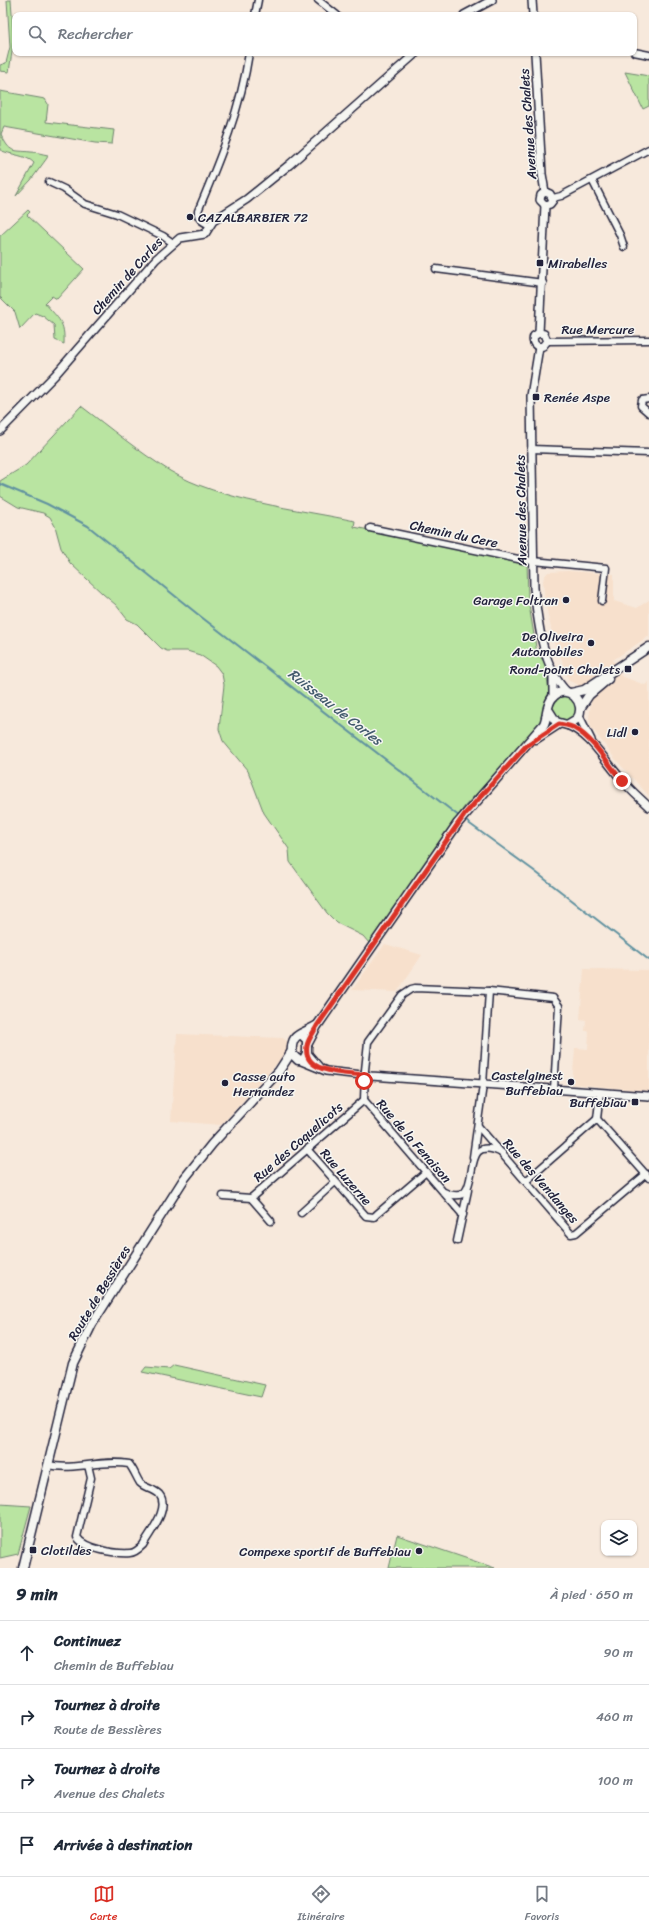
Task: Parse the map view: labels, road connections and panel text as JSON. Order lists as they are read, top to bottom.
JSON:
{
  "streets": {
    "main road": ["Route de Bessières"],
    "street": [
      "Avenue des Chalets",
      "Chemin de Carles",
      "Rue Mercure",
      "Chemin du Cere",
      "Rue de la Fenaison",
      "Rue des Coquelicots",
      "Rue Luzerne",
      "Rue des Vendanges"
    ]
  },
  "crossings": [
    ["Avenue des Chalets", "Rue Mercure"],
    ["Avenue des Chalets", "Chemin du Cere"],
    ["Avenue des Chalets", "Route de Bessières"],
    ["Rue de la Fenaison", "Rue des Coquelicots"],
    ["Rue de la Fenaison", "Rue Luzerne"],
    ["Rue des Coquelicots", "Rue Luzerne"]
  ],
  "water": ["Ruisseau de Carles"],
  "places": {
    "other": [
      "CAZALBARBIER 72",
      "Garage Foltran",
      "De Oliveira Automobiles",
      "Lidl",
      "Castelginest Buffebiau",
      "Casse auto Hernandez",
      "Compexe sportif de Buffebiau"
    ],
    "transit": [
      "Mirabelles",
      "Renée Aspe",
      "Rond-point Chalets",
      "Buffebiau",
      "Clotildes"
    ]
  },
  "page": {
    "search": "Rechercher",
    "heading": ["9 min", "À pied · 650 m"],
    "list": [
      ["Continuez", "Chemin de Buffebiau", "90 m"],
      ["Tournez à droite", "Route de Bessières", "460 m"],
      ["Tournez à droite", "Avenue des Chalets", "100 m"],
      "Arrivée à destination"
    ],
    "nav": ["Carte", "Itinéraire", "Favoris"]
  }
}
